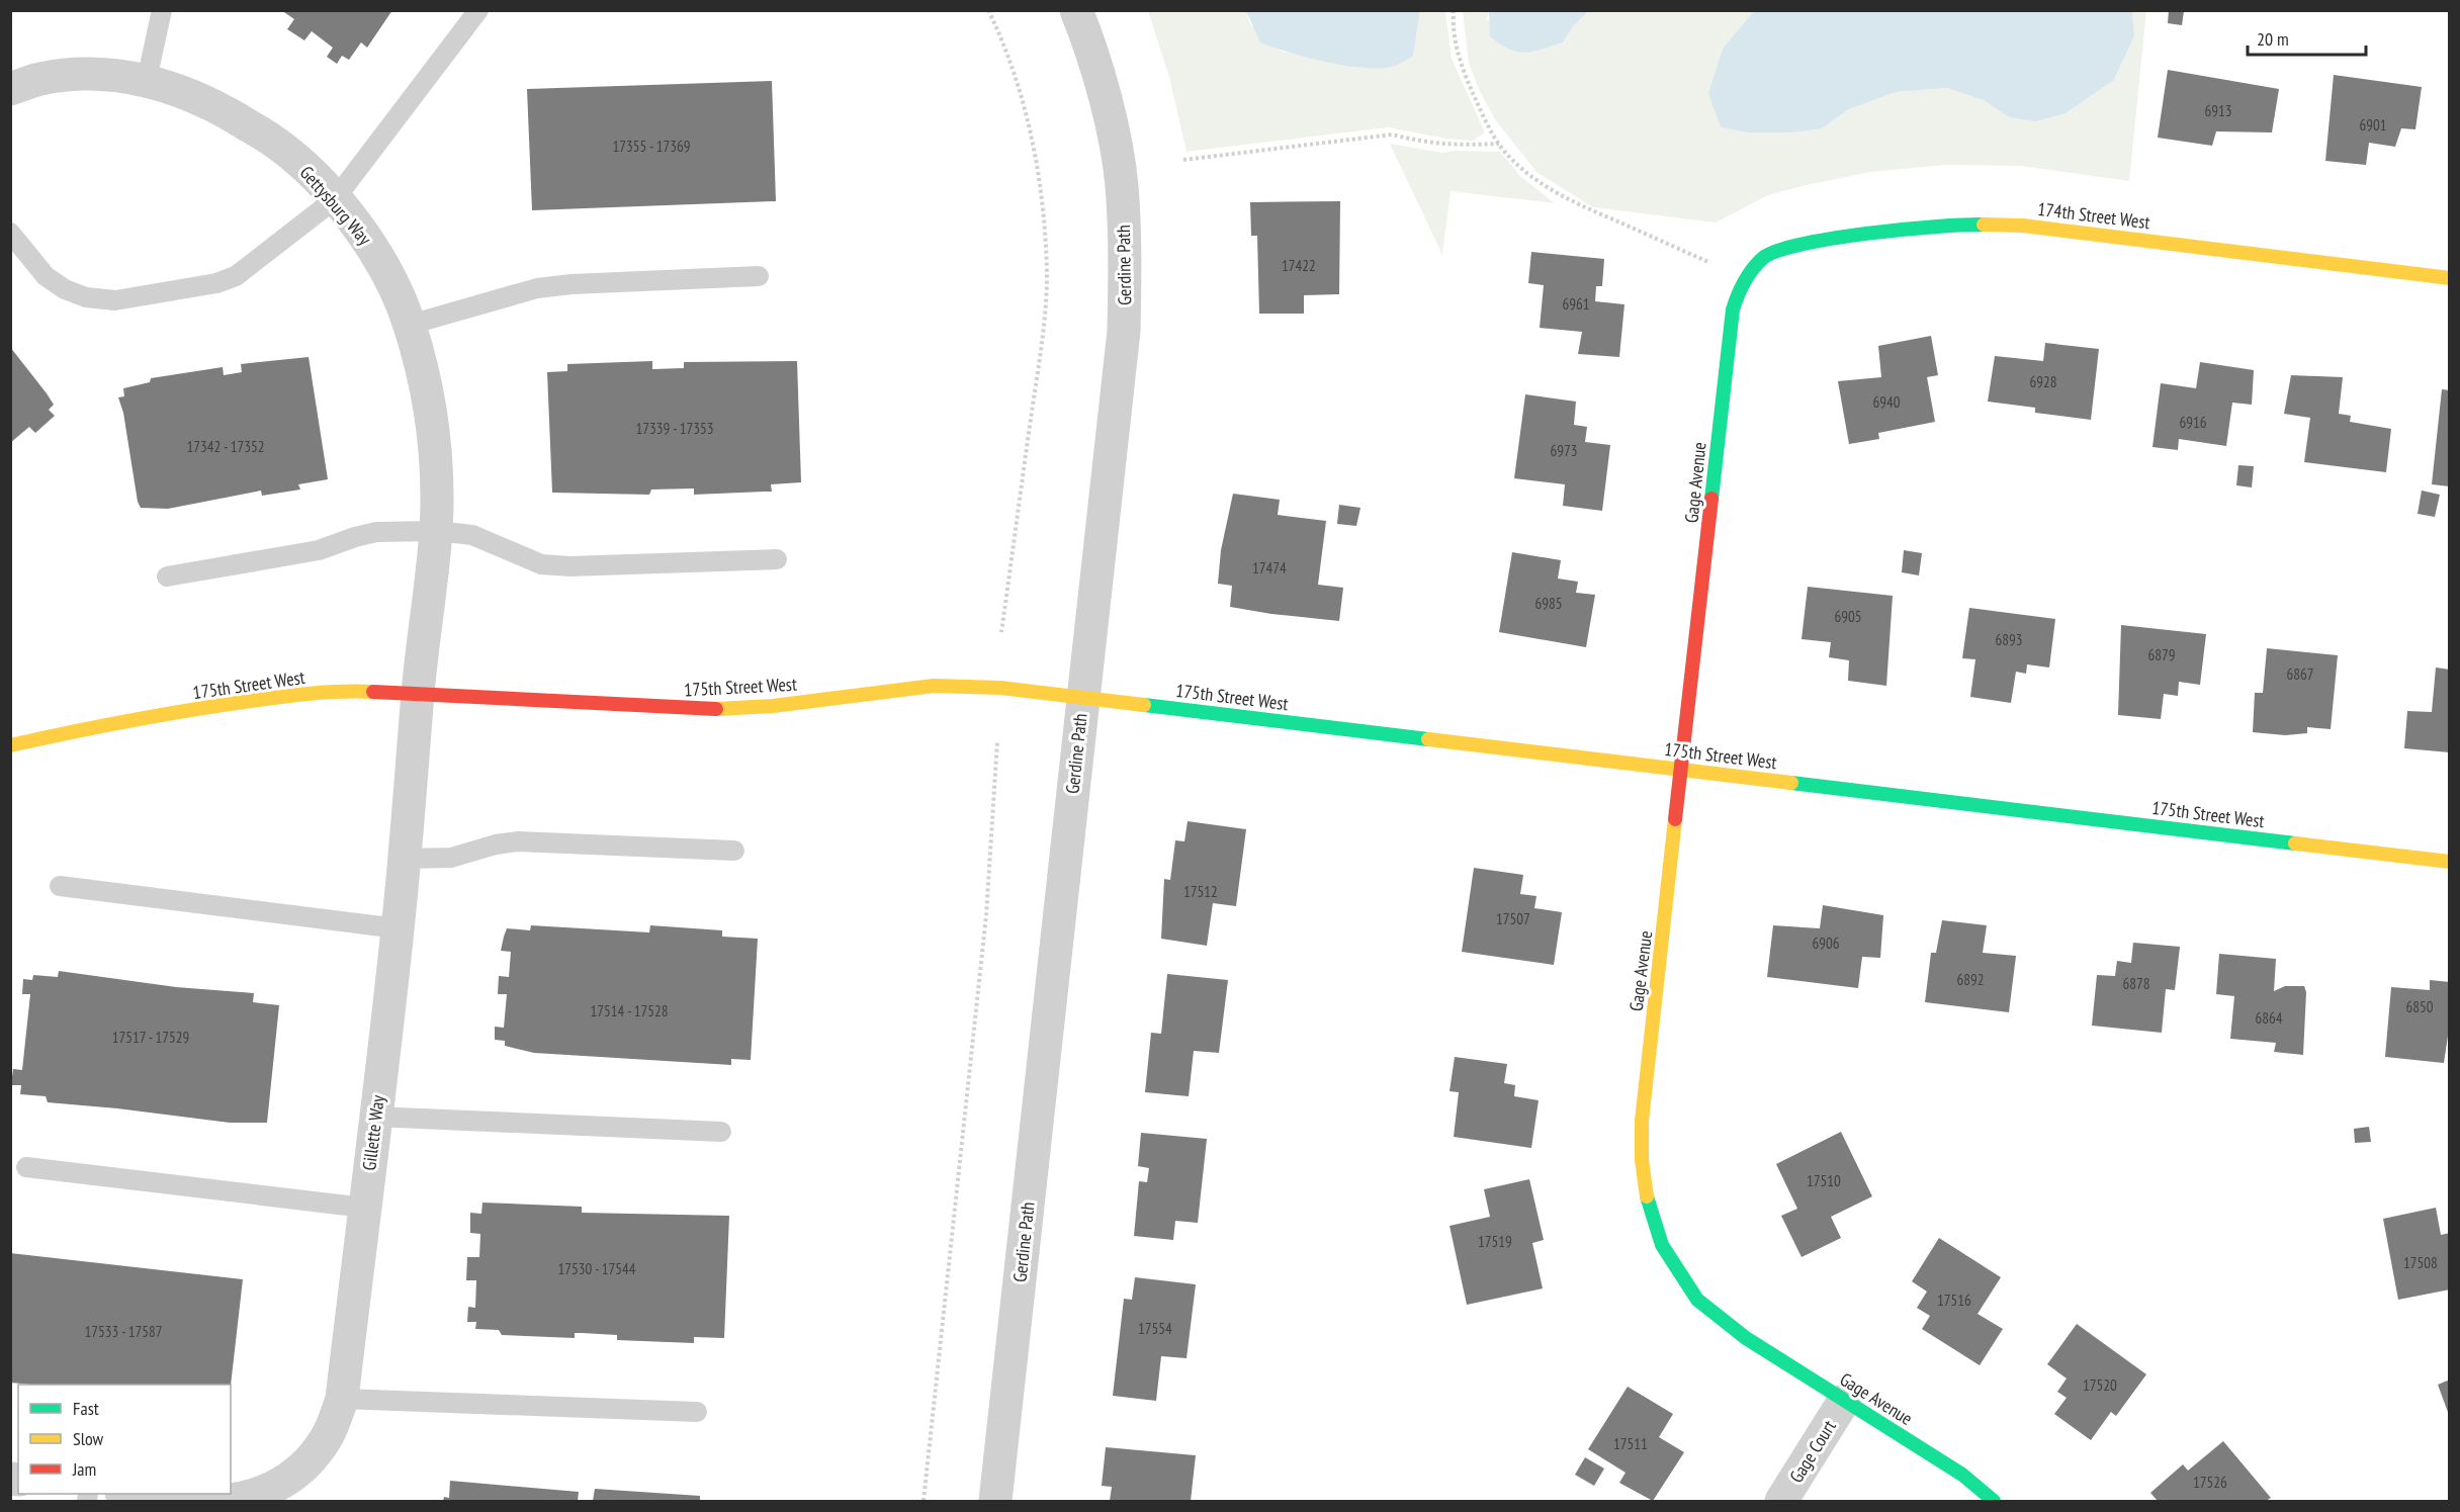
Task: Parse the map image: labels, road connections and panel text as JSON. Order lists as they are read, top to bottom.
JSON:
{
  "streets": {
    "street": [
      "Gettysburg Way",
      "174th Street West",
      "Gerdine Path",
      "Gage Avenue",
      "175th Street West",
      "Gillette Way",
      "Gage Court"
    ]
  },
  "crossings": [
    ["Gettysburg Way", "175th Street West"],
    ["Gettysburg Way", "Gillette Way"],
    ["174th Street West", "Gage Avenue"],
    ["Gerdine Path", "175th Street West"],
    ["Gage Avenue", "175th Street West"],
    ["Gage Avenue", "Gage Court"],
    ["175th Street West", "Gillette Way"]
  ],
  "house_numbers": [
    "6913",
    "6901",
    "17355 - 17369",
    "17422",
    "6961",
    "6928",
    "6940",
    "6916",
    "17339 - 17353",
    "17342 - 17352",
    "6973",
    "17474",
    "6985",
    "6905",
    "6893",
    "6879",
    "6867",
    "17512",
    "17507",
    "6906",
    "6892",
    "6878",
    "6850",
    "17514 - 17528",
    "6864",
    "17517 - 17529",
    "17510",
    "17519",
    "17508",
    "17530 - 17544",
    "17516",
    "17554",
    "17533 - 17587",
    "17520",
    "17511",
    "17526"
  ],
  "legend": ["Fast", "Slow", "Jam"],
  "scale_bar": "20 m"
}
